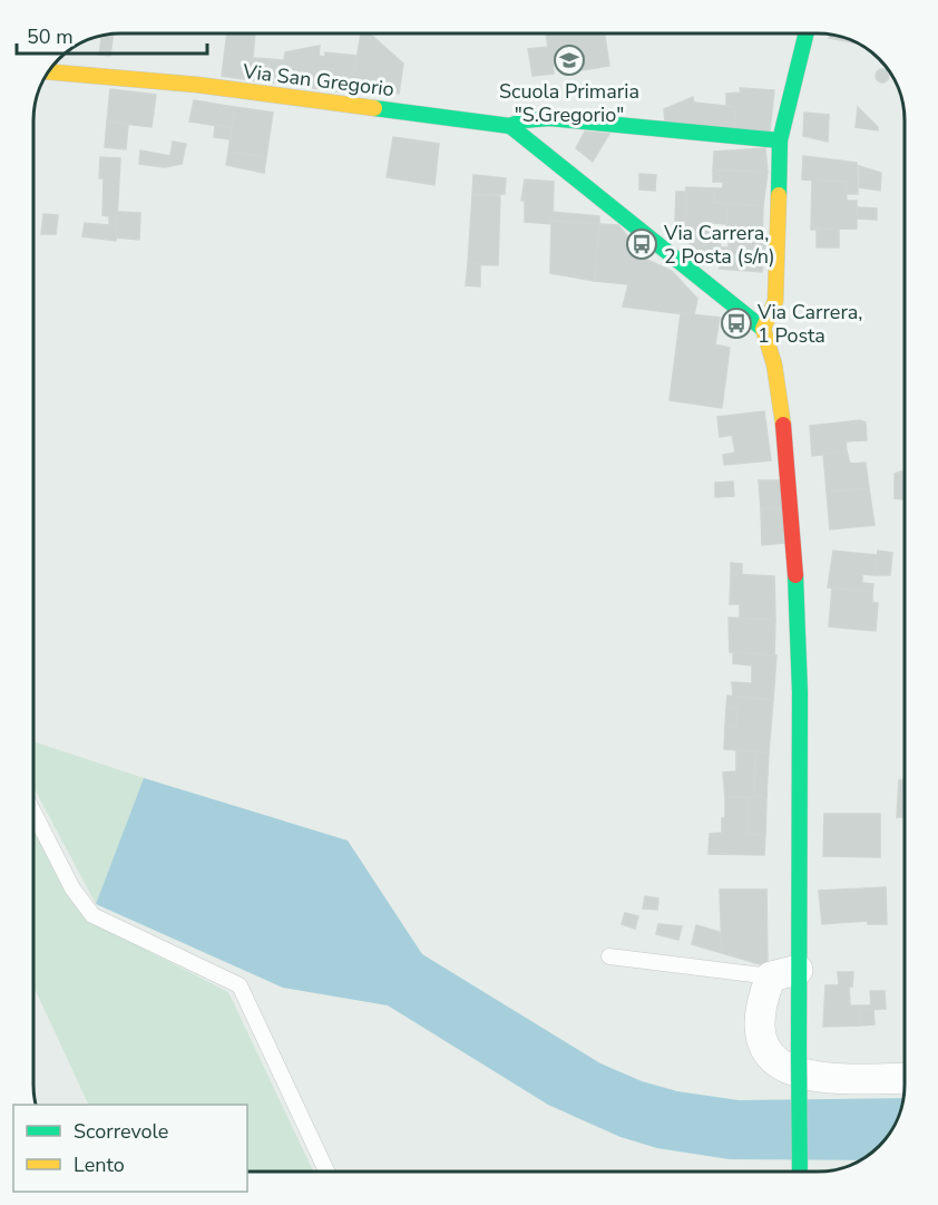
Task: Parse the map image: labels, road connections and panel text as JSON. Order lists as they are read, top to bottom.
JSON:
{
  "streets": {
    "street": ["Via San Gregorio"]
  },
  "places": {
    "school or university": ["Scuola Primaria \"S.Gregorio\""],
    "bus stop": ["Via Carrera, 2 Posta (s/n)", "Via Carrera, 1 Posta"]
  },
  "legend": ["Scorrevole", "Lento"],
  "scale_bar": "50 m"
}
